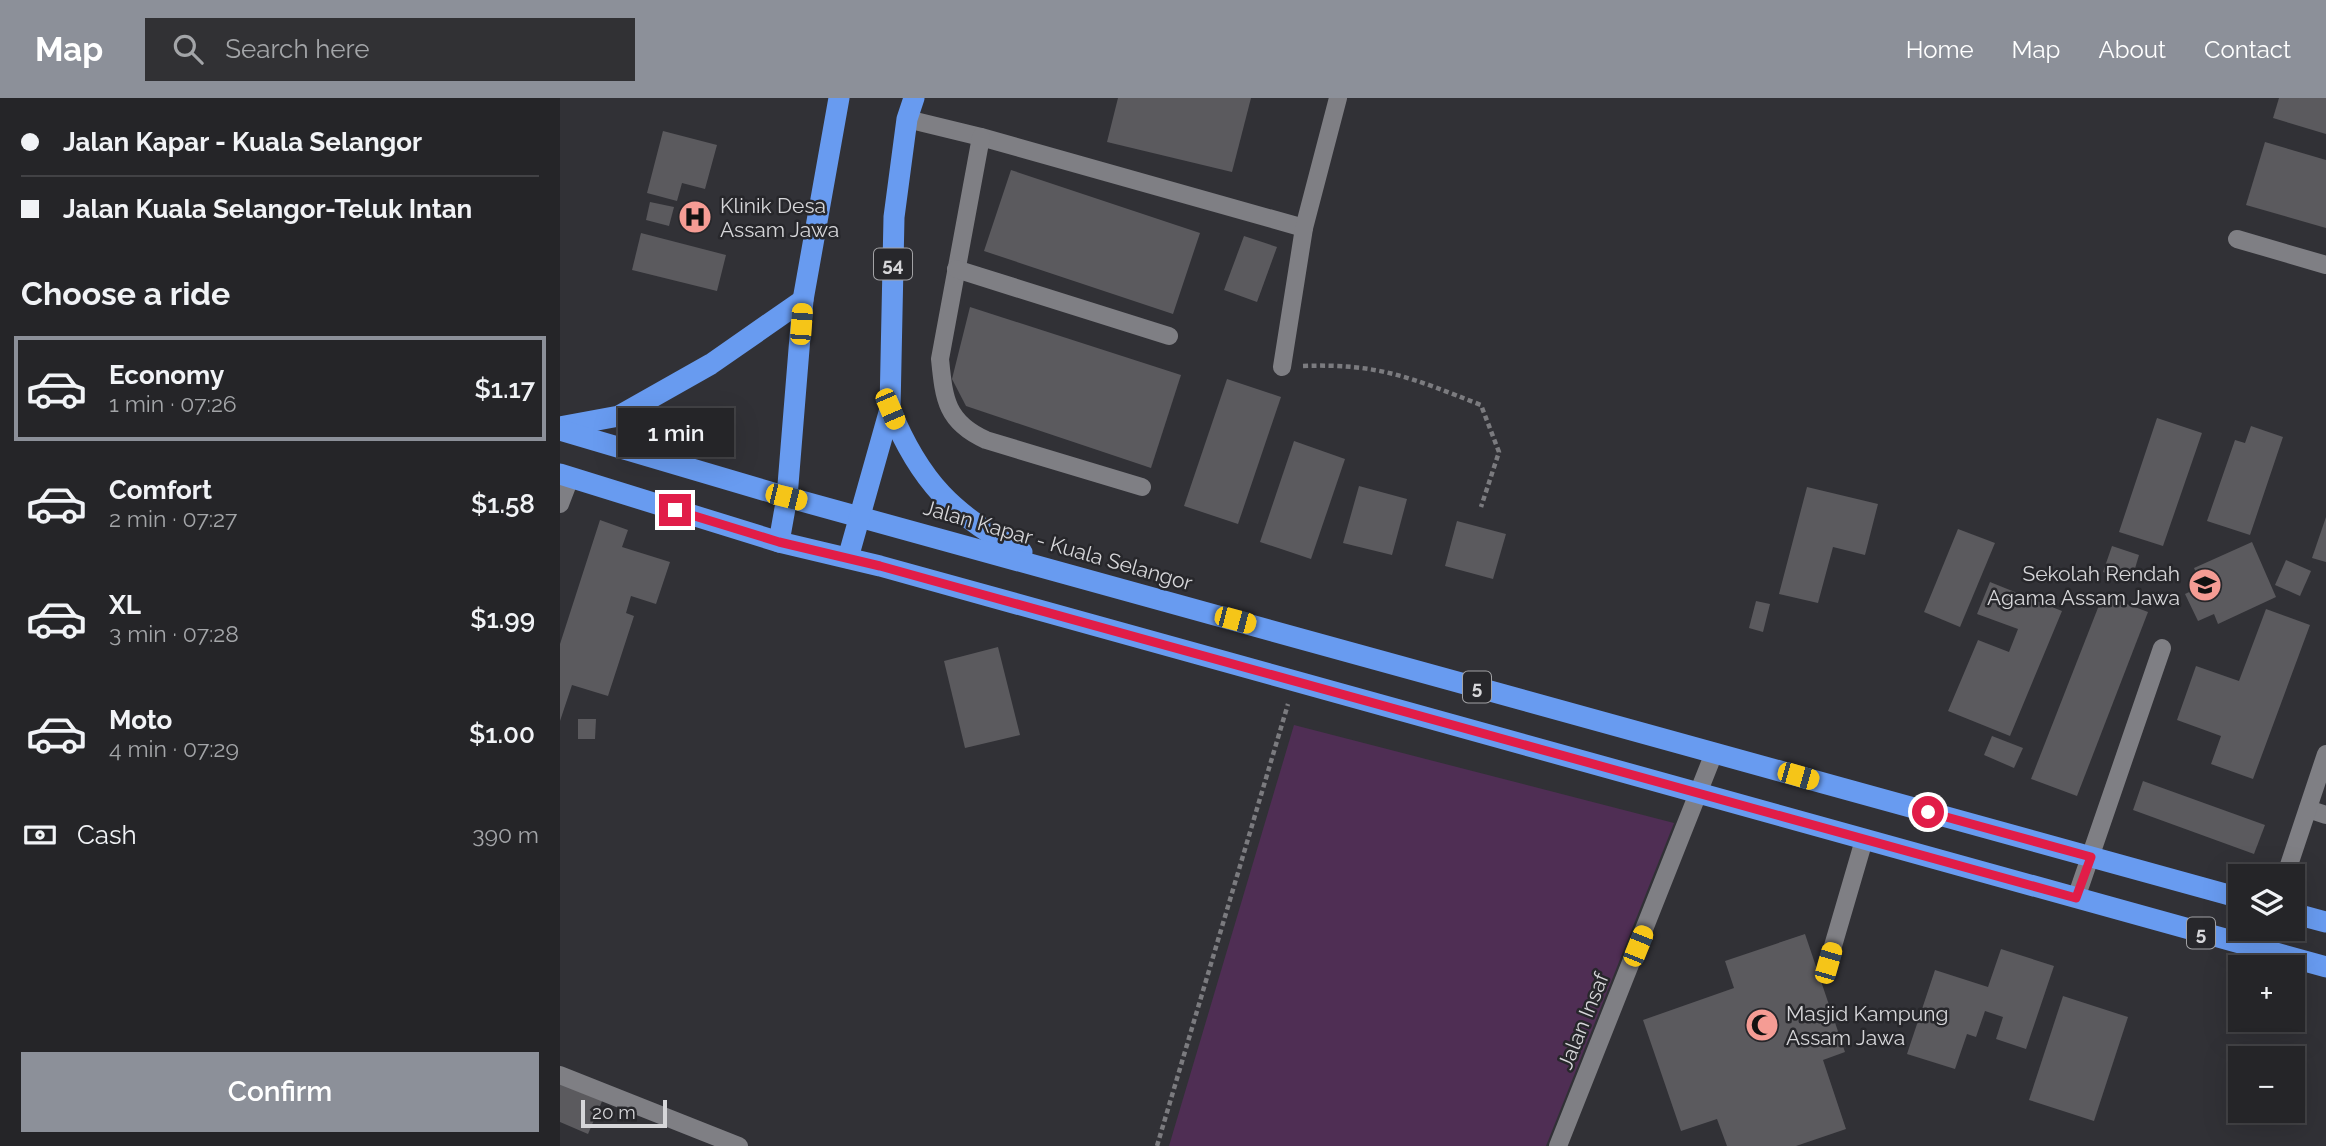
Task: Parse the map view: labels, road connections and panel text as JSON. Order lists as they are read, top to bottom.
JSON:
{
  "streets": {
    "highway": ["54", "Jalan Kapar - Kuala Selangor", "5"],
    "street": ["Jalan Insaf"]
  },
  "crossings": [
    ["54", "Jalan Kapar - Kuala Selangor"],
    ["54", "5"],
    ["Jalan Kapar - Kuala Selangor", "Jalan Insaf"],
    ["5", "Jalan Insaf"]
  ],
  "places": {
    "hospital": ["Klinik Desa Assam Jawa"],
    "school or university": ["Sekolah Rendah Agama Assam Jawa"],
    "mosque": ["Masjid Kampung Assam Jawa"]
  },
  "scale_bar": "20 m",
  "page": {
    "header": "Map",
    "search": "Search here",
    "nav": [
      "Home",
      "Map",
      "About",
      "Contact"
    ],
    "banner": ["Jalan Kapar - Kuala Selangor", "Jalan Kuala Selangor-Teluk Intan"],
    "heading": "Choose a ride",
    "list": [
      {
        "name": "Economy",
        "note": "1 min · 07:26",
        "value": "$1.17"
      },
      {
        "name": "Comfort",
        "note": "2 min · 07:27",
        "value": "$1.58"
      },
      {
        "name": "XL",
        "note": "3 min · 07:28",
        "value": "$1.99"
      },
      {
        "name": "Moto",
        "note": "4 min · 07:29",
        "value": "$1.00"
      }
    ],
    "bubble": "1 min",
    "pay": ["Cash", "390 m"],
    "map_buttons": ["+", "−"],
    "buttons": "Confirm",
    "scale": "20 m"
  }
}
